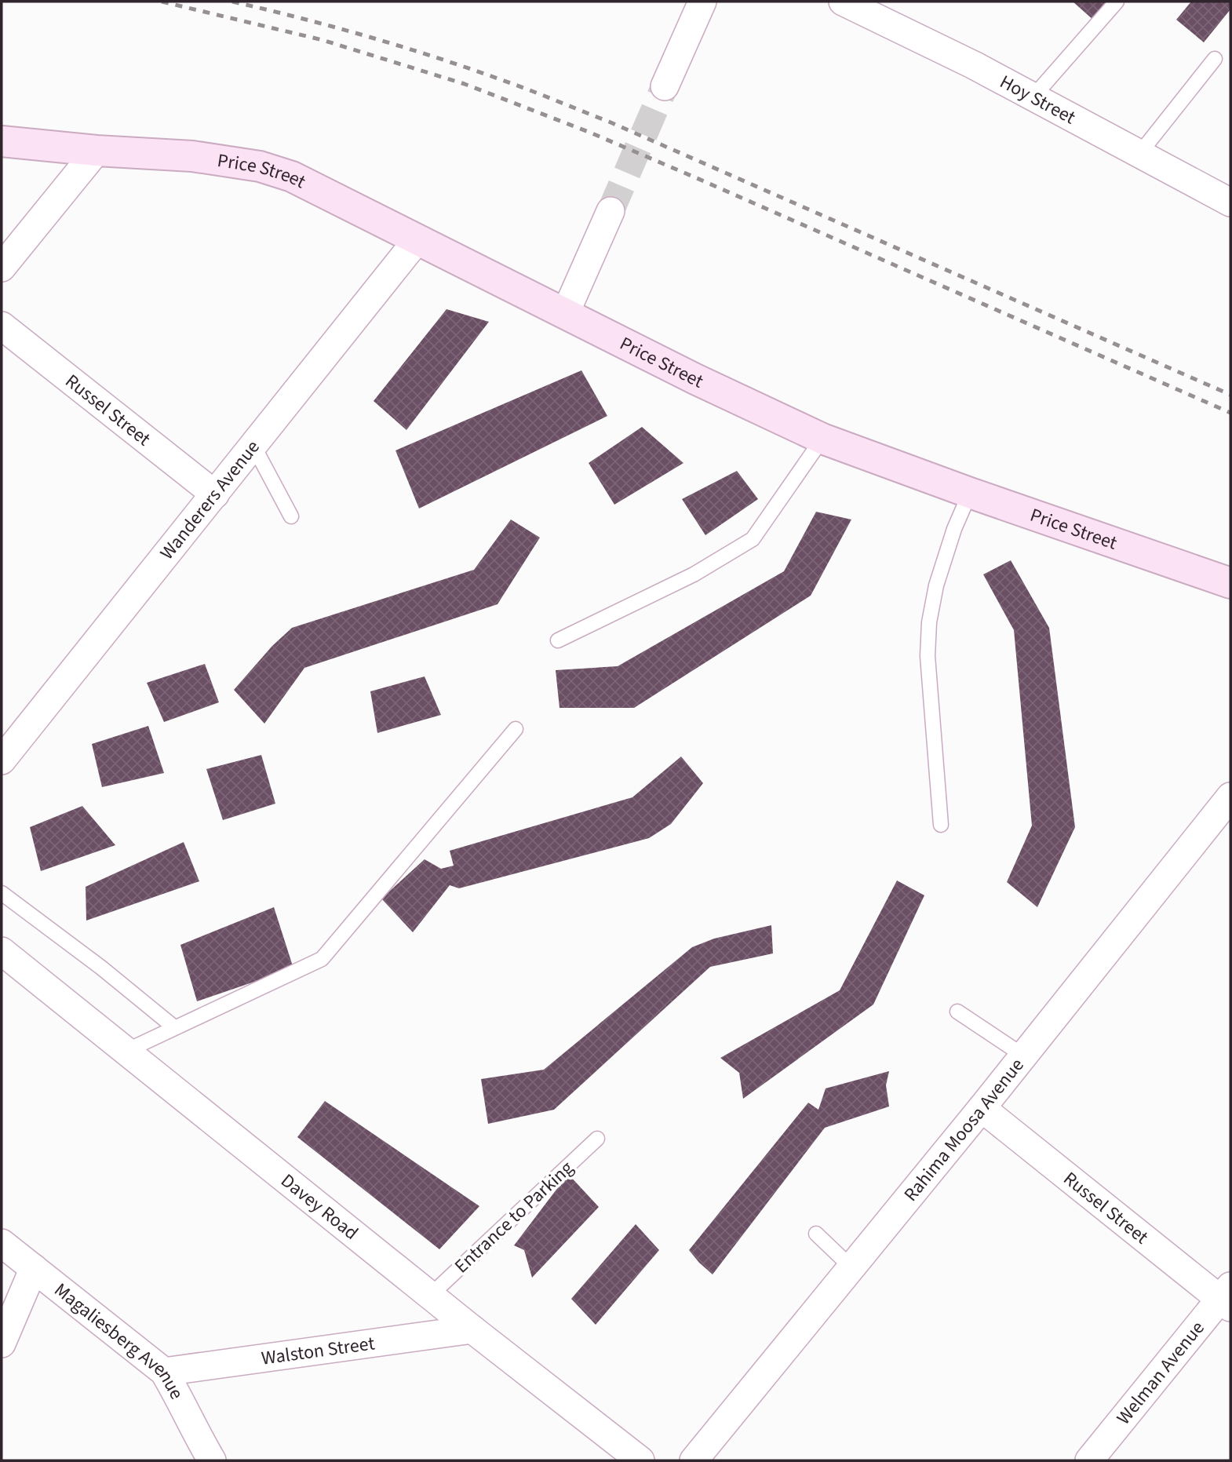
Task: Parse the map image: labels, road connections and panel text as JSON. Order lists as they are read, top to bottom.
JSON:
{
  "streets": {
    "street": [
      "Hoy Street",
      "Price Street",
      "Russel Street",
      "Wanderers Avenue",
      "Rahima Moosa Avenue",
      "Davey Road",
      "Magaliesberg Avenue",
      "Walston Street",
      "Welman Avenue"
    ],
    "lane": ["Entrance to Parking"]
  },
  "crossings": [
    ["Price Street", "Wanderers Avenue"],
    ["Russel Street", "Wanderers Avenue"],
    ["Russel Street", "Rahima Moosa Avenue"],
    ["Russel Street", "Welman Avenue"],
    ["Davey Road", "Entrance to Parking"],
    ["Davey Road", "Walston Street"],
    ["Magaliesberg Avenue", "Walston Street"]
  ]
}
